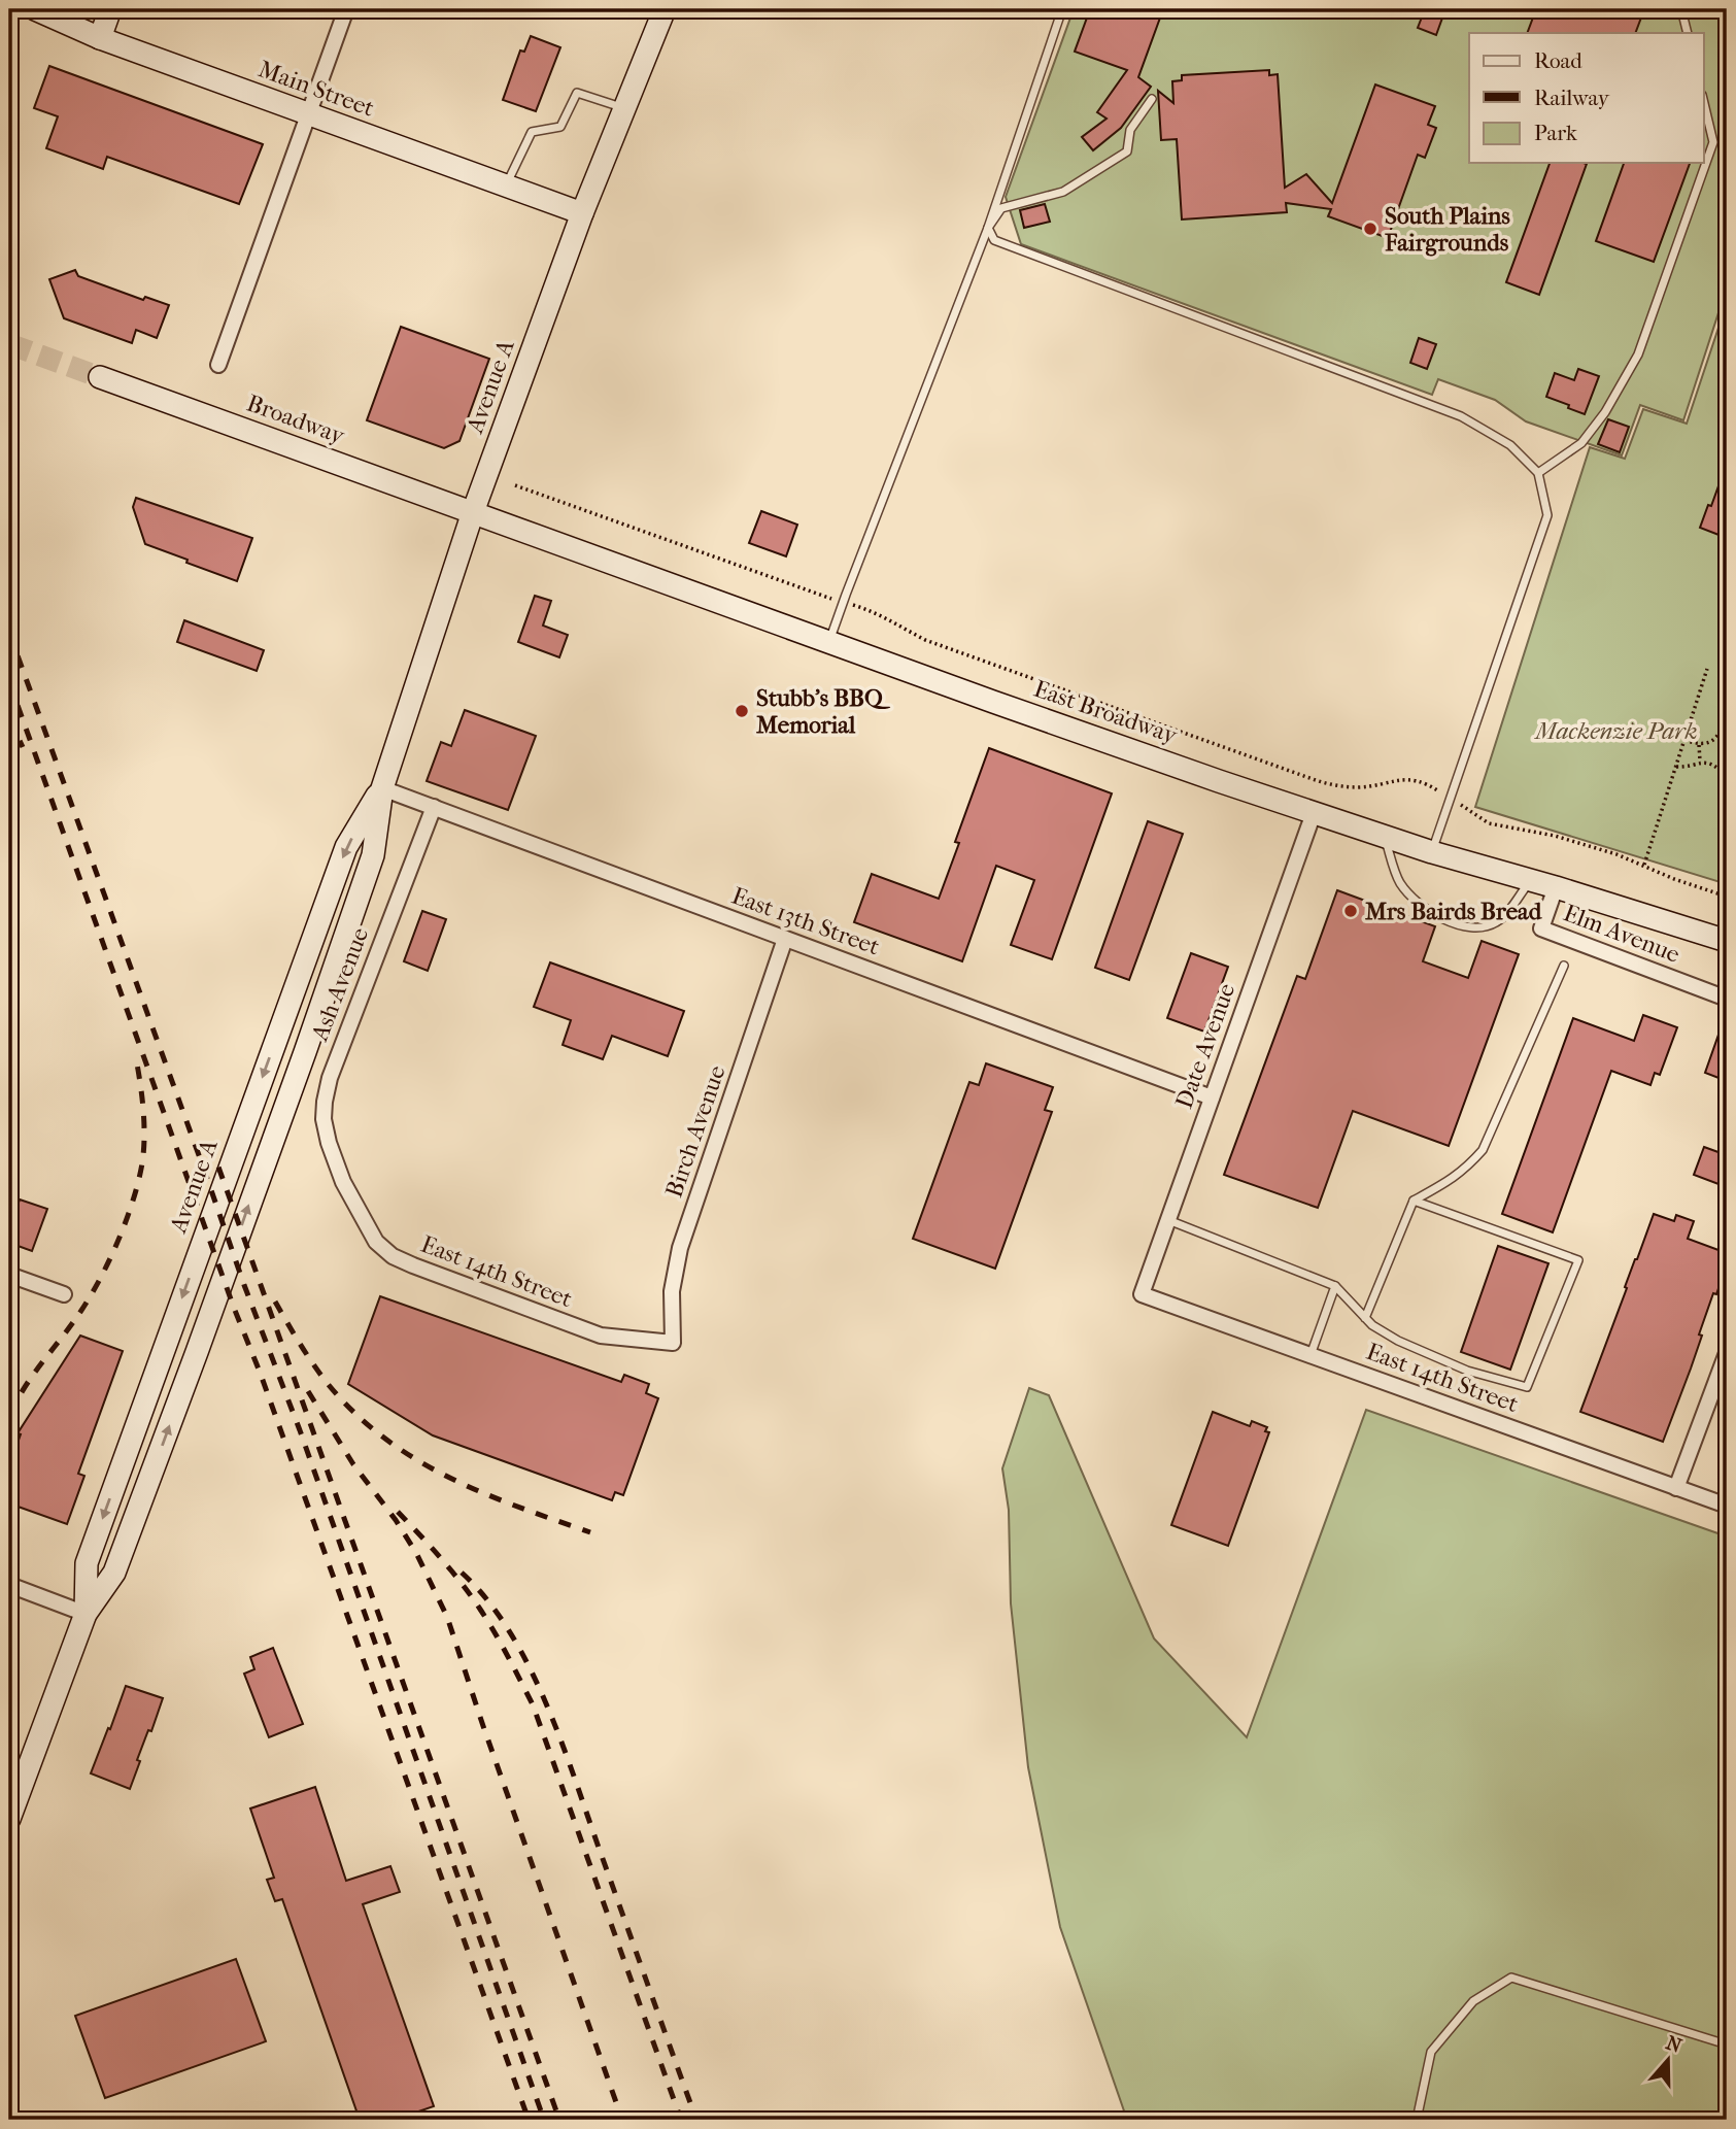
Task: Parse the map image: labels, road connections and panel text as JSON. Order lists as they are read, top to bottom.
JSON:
{
  "streets": {
    "main road": [
      "Main Street",
      "Avenue A",
      "Broadway",
      "East Broadway"
    ],
    "street": [
      "East 13th Street",
      "Elm Avenue",
      "Ash Avenue",
      "Date Avenue",
      "Birch Avenue",
      "East 14th Street"
    ]
  },
  "crossings": [
    ["Main Street", "Avenue A"],
    ["Avenue A", "Broadway"],
    ["Avenue A", "East Broadway"],
    ["Avenue A", "East 13th Street"],
    ["Broadway", "East Broadway"],
    ["East Broadway", "Elm Avenue"],
    ["East Broadway", "Date Avenue"],
    ["East 13th Street", "Ash Avenue"],
    ["East 13th Street", "Date Avenue"],
    ["East 13th Street", "Birch Avenue"],
    ["Ash Avenue", "East 14th Street"],
    ["Date Avenue", "East 14th Street"],
    ["Birch Avenue", "East 14th Street"]
  ],
  "parks": ["Mackenzie Park"],
  "places": ["South Plains Fairgrounds", "Stubb's BBQ Memorial", "Mrs Bairds Bread"],
  "legend": ["Road", "Railway", "Park"],
  "north": "top"
}
